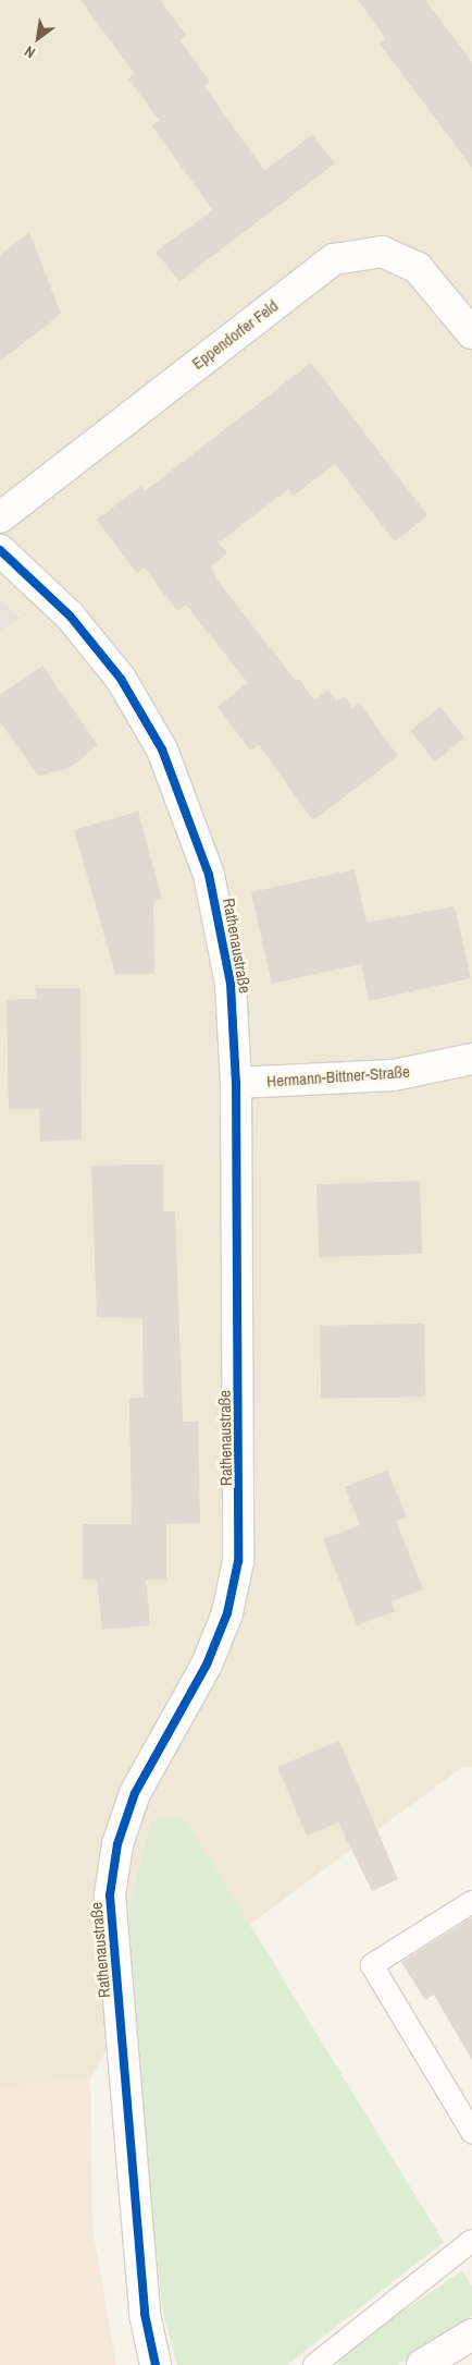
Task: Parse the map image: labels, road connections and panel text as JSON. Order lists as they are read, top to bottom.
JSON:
{
  "streets": {
    "street": ["Eppendorfer Feld", "Rathenaustraße", "Hermann-Bittner-Straße"]
  },
  "crossings": [
    ["Rathenaustraße", "Hermann-Bittner-Straße"]
  ],
  "north": "bottom left"
}
